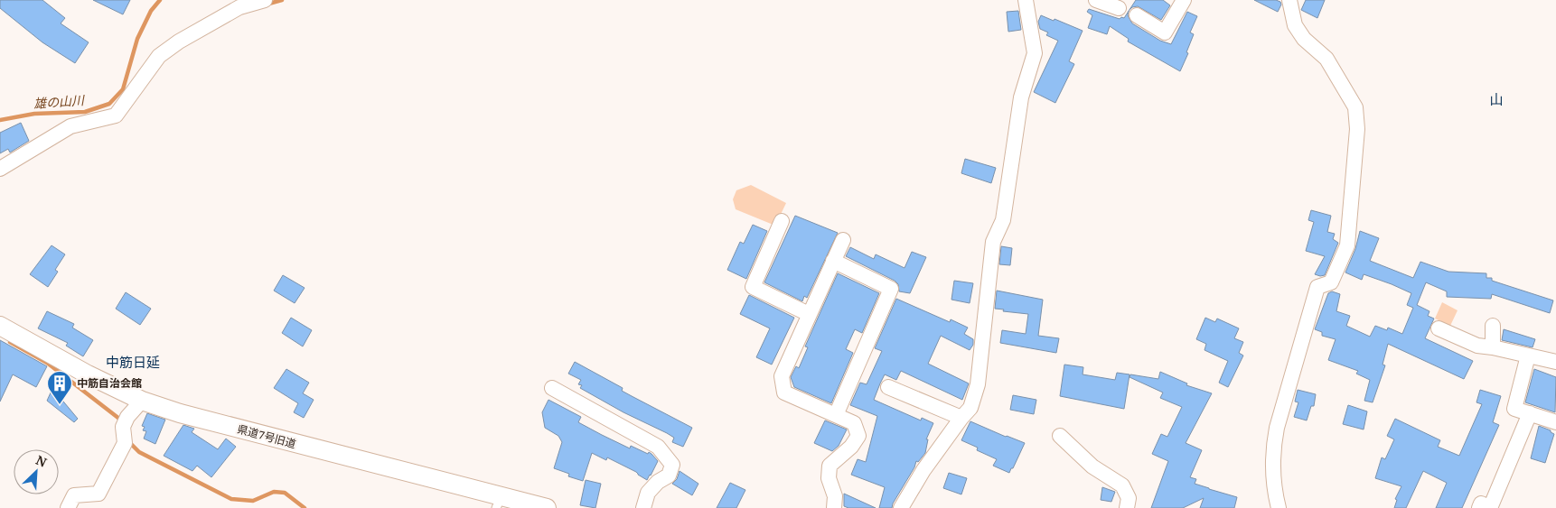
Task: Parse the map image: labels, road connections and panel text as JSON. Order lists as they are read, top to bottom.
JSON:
{
  "streets": {
    "street": ["県道7号旧道"]
  },
  "districts": ["山", "中筋日延"],
  "water": ["雄の山川"],
  "places": {
    "building": ["中筋自治会館"]
  },
  "north": "top right"
}
